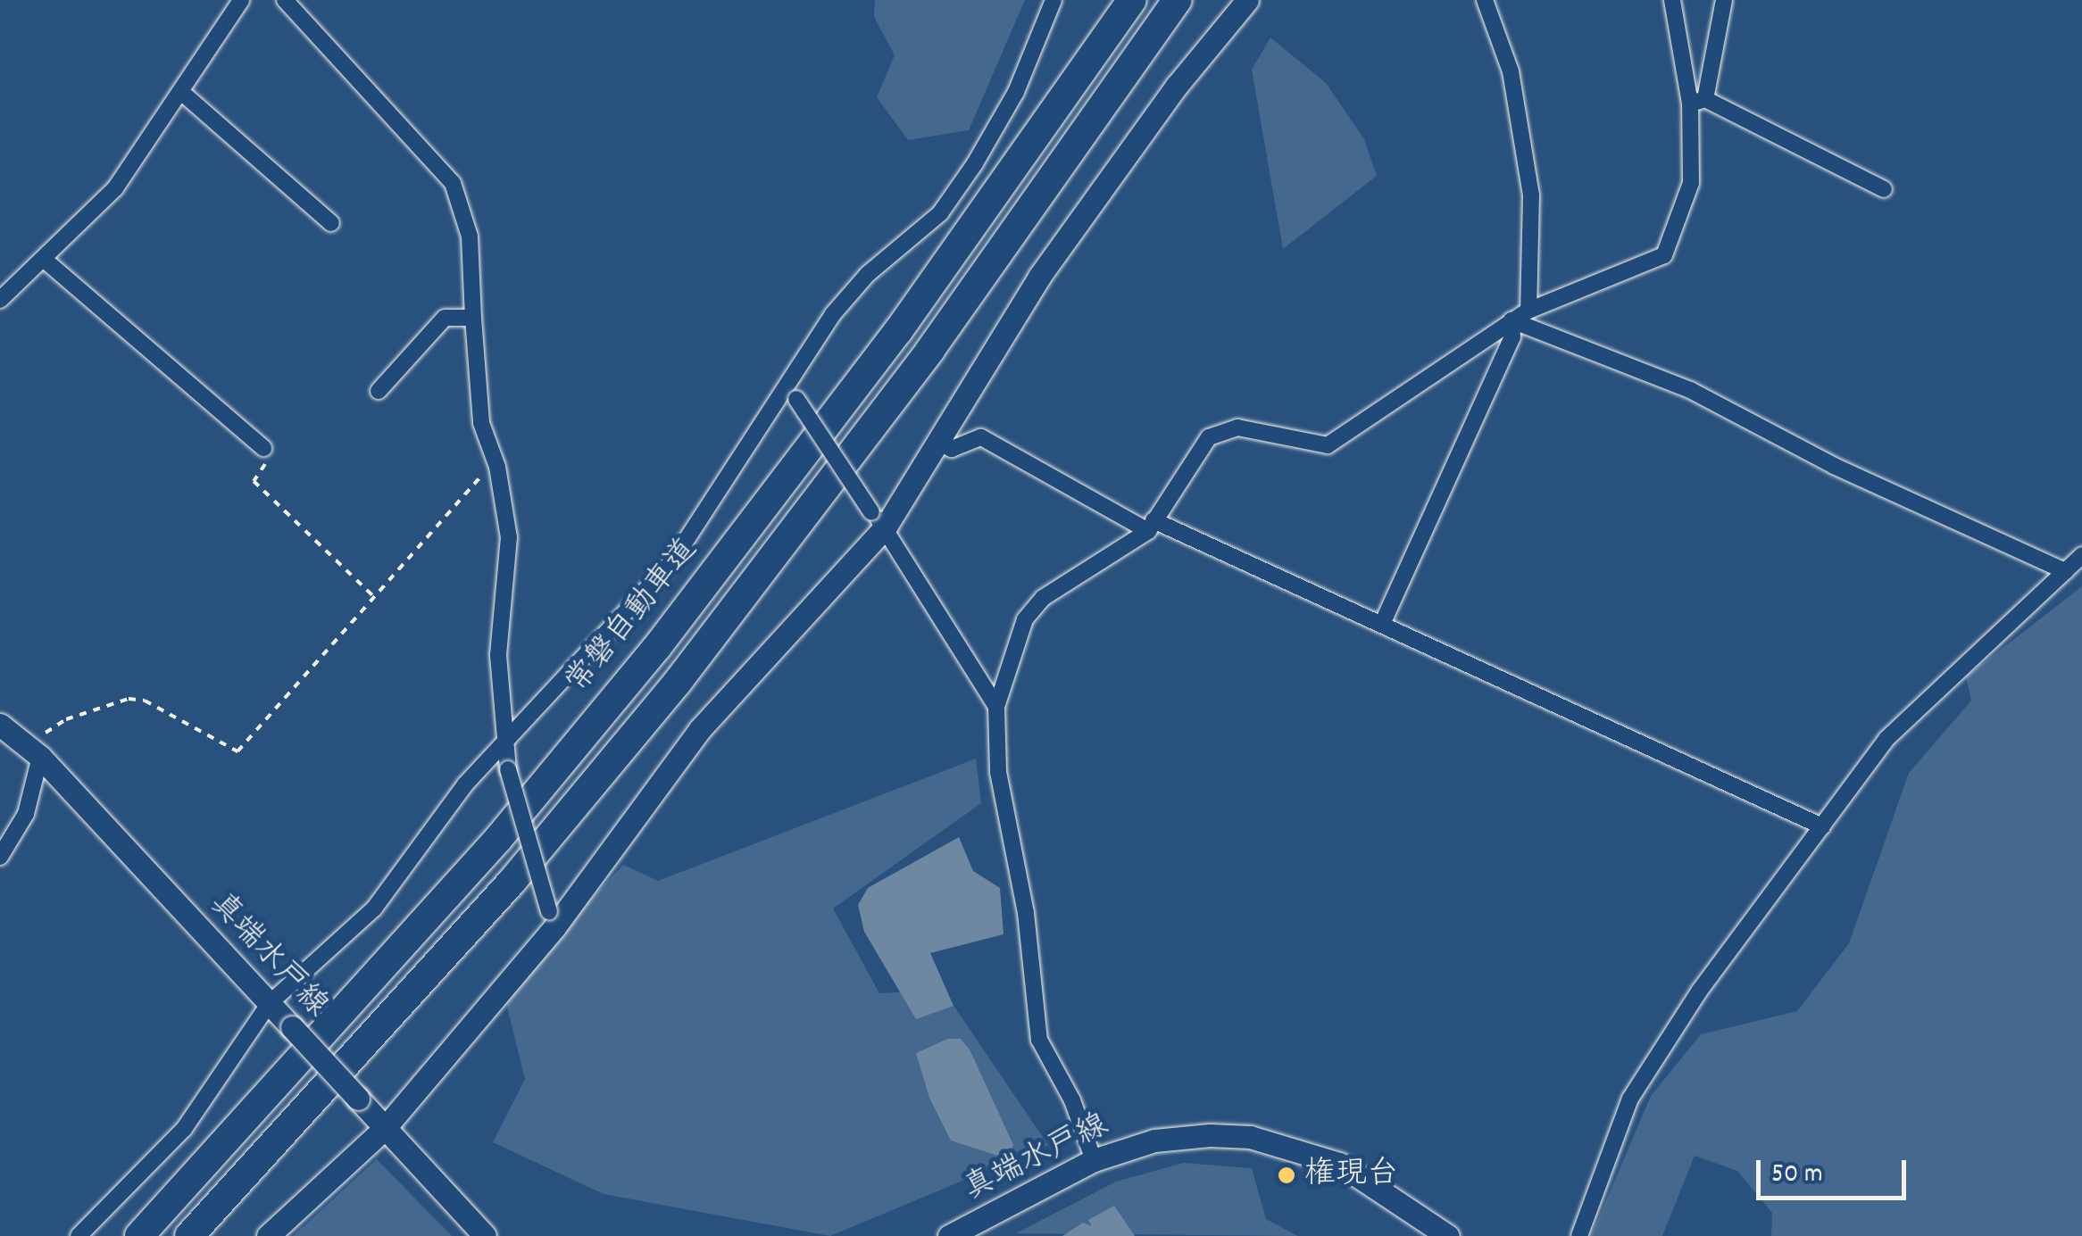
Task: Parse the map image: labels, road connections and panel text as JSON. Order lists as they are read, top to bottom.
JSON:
{
  "streets": {
    "highway": ["常磐自動車道"],
    "street": ["真端水戸線"]
  },
  "places": ["権現台"],
  "scale_bar": "50 m"
}
